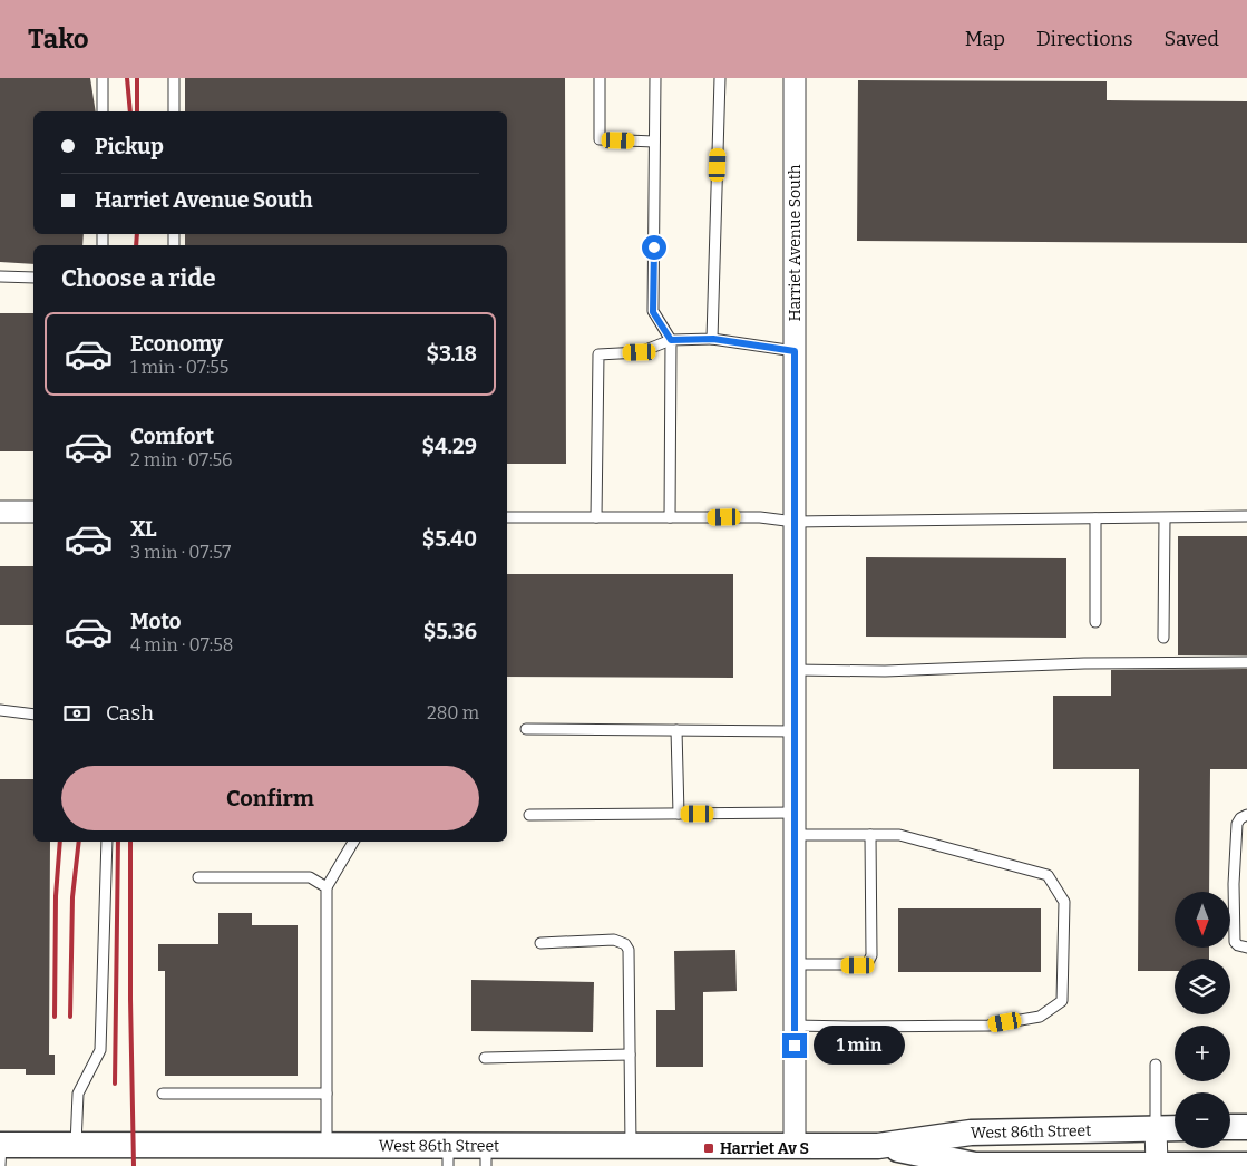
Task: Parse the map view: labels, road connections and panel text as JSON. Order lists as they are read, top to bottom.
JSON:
{
  "streets": {
    "street": ["Harriet Avenue South", "West 86th Street"]
  },
  "crossings": [
    ["Harriet Avenue South", "West 86th Street"]
  ],
  "places": {
    "transit": ["Harriet Av S"]
  },
  "north": "bottom",
  "page": {
    "header": "Tako",
    "nav": ["Map", "Directions", "Saved"],
    "banner": ["Pickup", "Harriet Avenue South"],
    "heading": "Choose a ride",
    "list": [
      {
        "name": "Economy",
        "note": "1 min · 07:55",
        "value": "$3.18"
      },
      {
        "name": "Comfort",
        "note": "2 min · 07:56",
        "value": "$4.29"
      },
      {
        "name": "XL",
        "note": "3 min · 07:57",
        "value": "$5.40"
      },
      {
        "name": "Moto",
        "note": "4 min · 07:58",
        "value": "$5.36"
      }
    ],
    "pay": ["Cash", "280 m"],
    "buttons": "Confirm",
    "map_buttons": ["+", "−"],
    "bubble": "1 min"
  }
}
